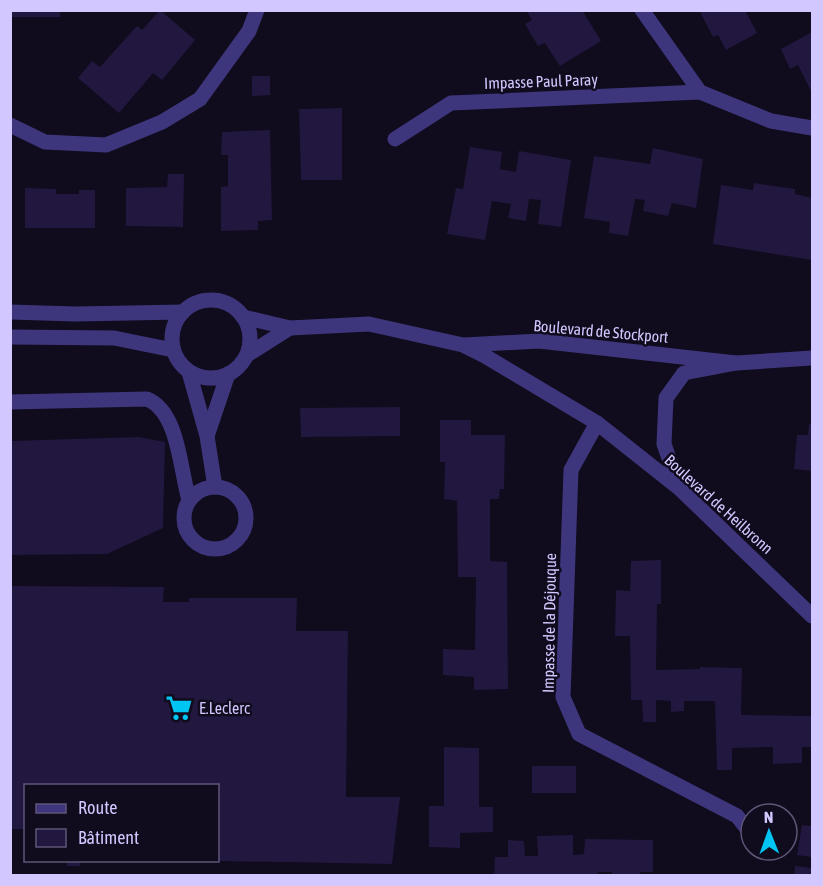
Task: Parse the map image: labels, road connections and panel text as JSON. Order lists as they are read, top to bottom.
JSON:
{
  "streets": {
    "street": [
      "Impasse Paul Paray",
      "Boulevard de Stockport",
      "Boulevard de Heilbronn",
      "Impasse de la Déjouque"
    ]
  },
  "crossings": [
    ["Boulevard de Stockport", "Boulevard de Heilbronn"],
    ["Boulevard de Heilbronn", "Impasse de la Déjouque"]
  ],
  "places": {
    "supermarket": ["E.Leclerc"]
  },
  "legend": ["Route", "Bâtiment"],
  "north": "top"
}
